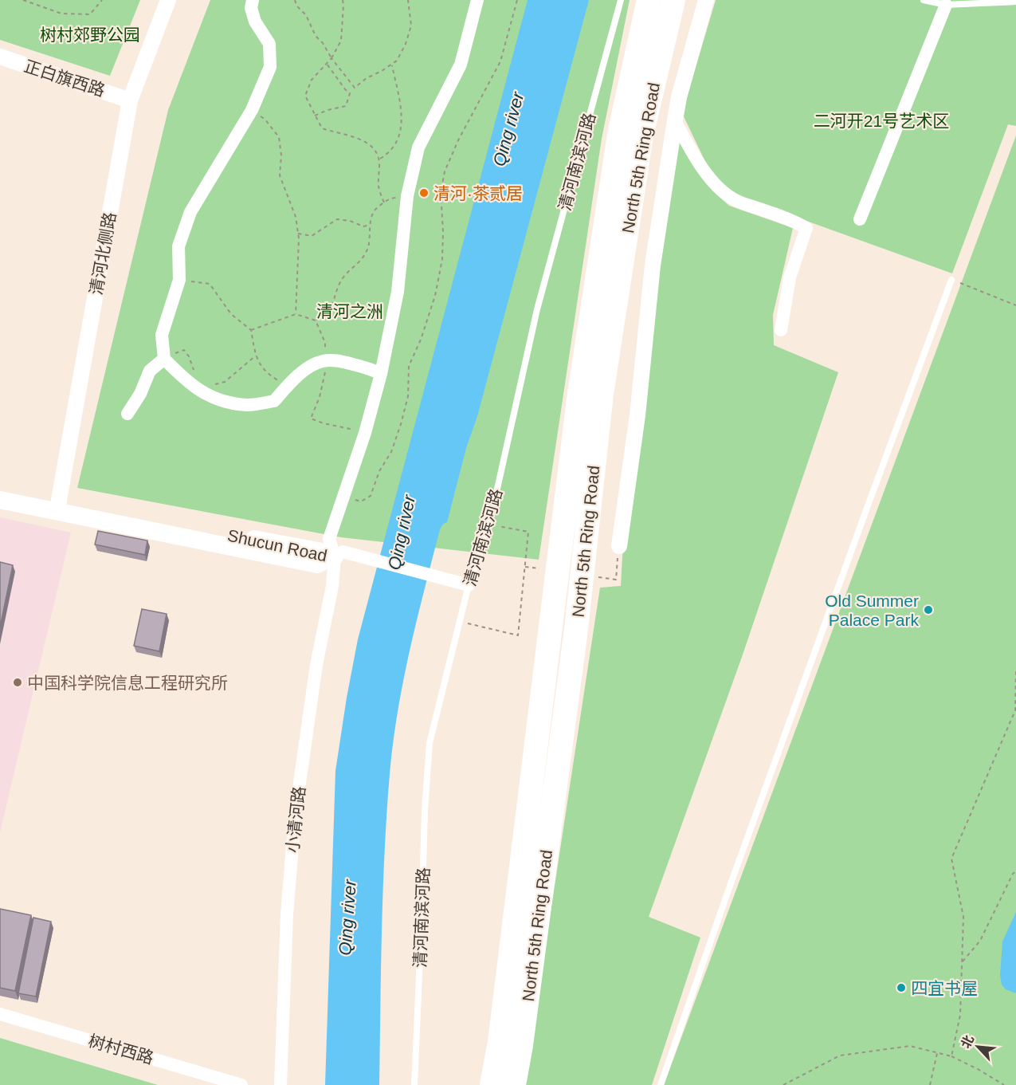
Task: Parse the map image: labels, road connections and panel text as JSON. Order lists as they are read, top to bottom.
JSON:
{
  "streets": {
    "highway": ["North 5th Ring Road"],
    "main road": ["Shucun Road"],
    "street": [
      "正白旗西路",
      "清河北侧路",
      "小清河路",
      "树村西路"
    ],
    "lane": ["清河南滨河路"]
  },
  "crossings": [
    ["正白旗西路", "清河北侧路"],
    ["清河北侧路", "Shucun Road"],
    ["Shucun Road", "小清河路"]
  ],
  "water": ["Qing river"],
  "parks": ["树村郊野公园", "二河开21号艺术区", "清河之洲"],
  "places": [
    "清河·茶贰居",
    "Old Summer Palace Park",
    "中国科学院信息工程研究所",
    "四宜书屋"
  ],
  "north": "top left"
}
